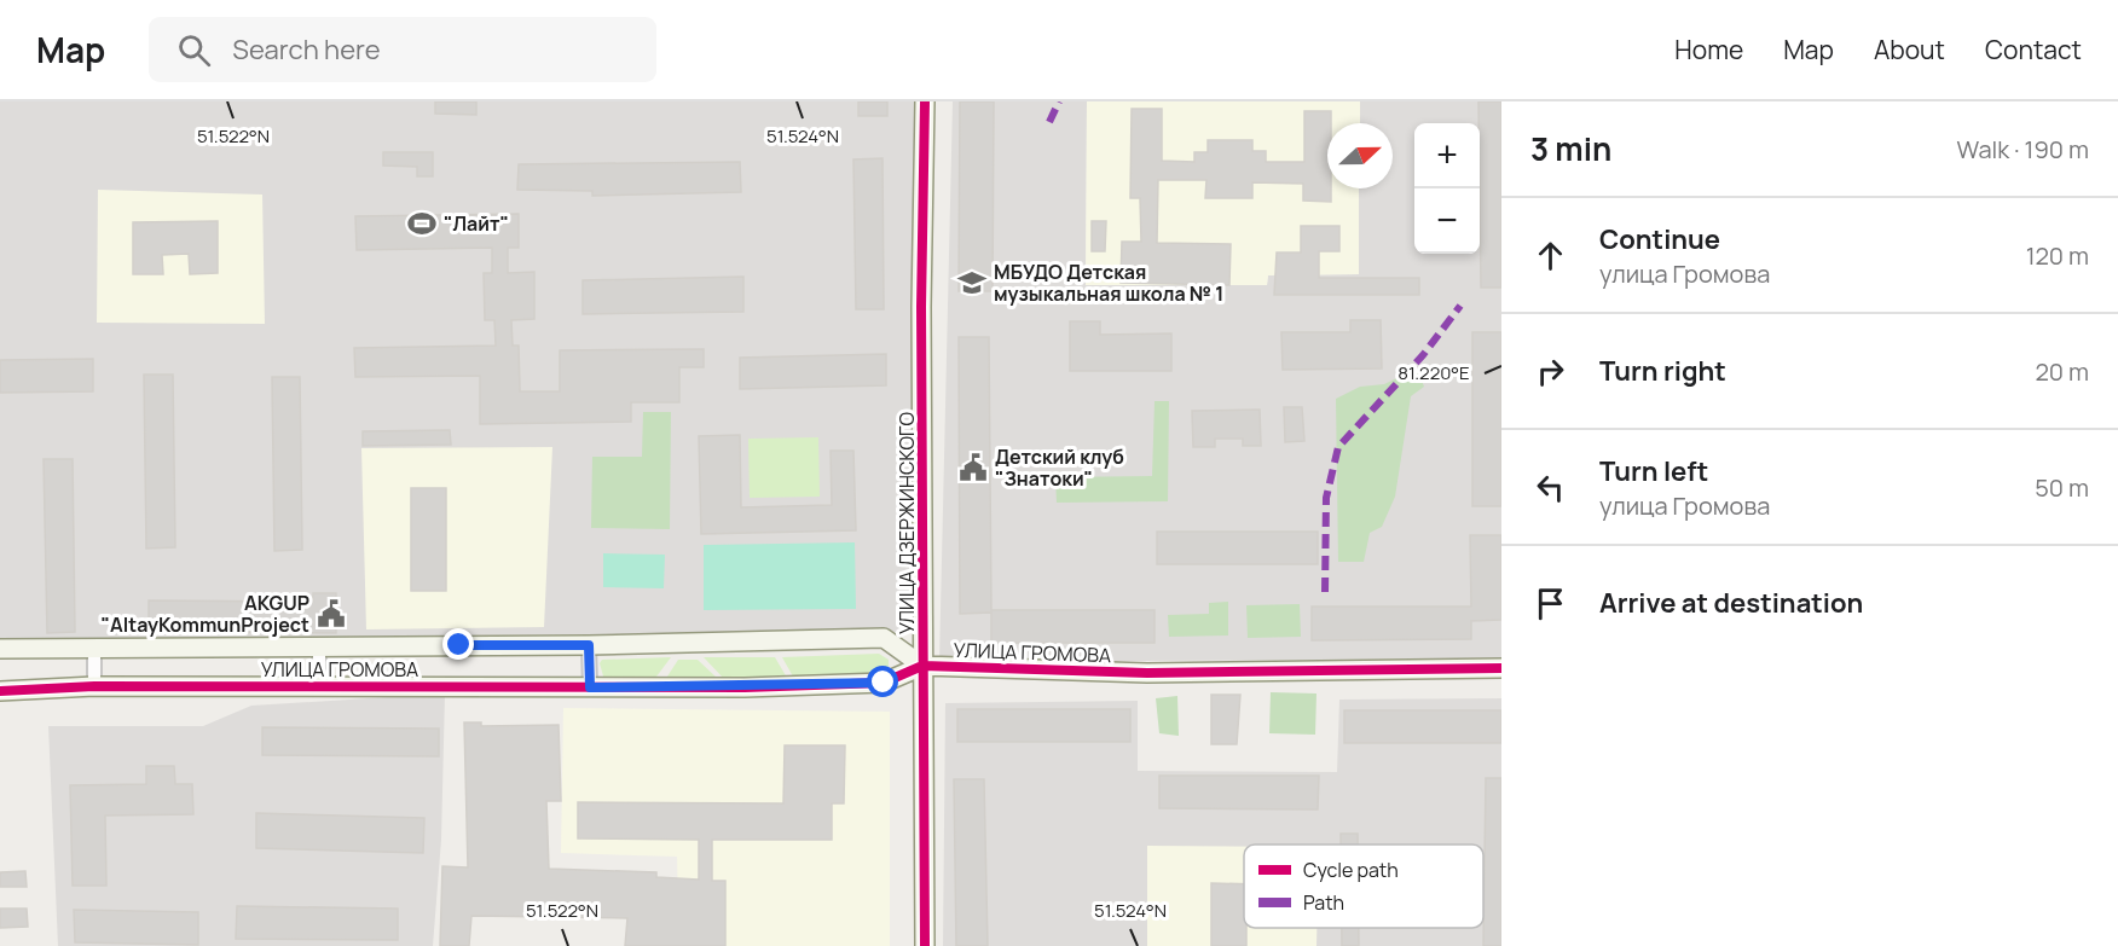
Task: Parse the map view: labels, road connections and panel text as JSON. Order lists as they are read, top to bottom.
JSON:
{
  "streets": {
    "street": ["УЛИЦА ДЗЕРЖИНСКОГО", "УЛИЦА ГРОМОВА"]
  },
  "crossings": [
    ["УЛИЦА ДЗЕРЖИНСКОГО", "УЛИЦА ГРОМОВА"]
  ],
  "places": {
    "sports": ["\"Лайт\""],
    "school or university": ["МБУДО Детская музыкальная школа № 1"],
    "public building": ["Детский клуб \"Знатоки\"", "AKGUP \"AltayKommunProject"]
  },
  "legend": ["Cycle path", "Path"],
  "north": "right",
  "page": {
    "header": "Map",
    "search": "Search here",
    "nav": [
      "Home",
      "Map",
      "About",
      "Contact"
    ],
    "heading": ["3 min", "Walk · 190 m"],
    "map_buttons": ["+", "−"],
    "list": [
      ["Continue", "улица Громова", "120 m"],
      ["Turn right", "20 m"],
      ["Turn left", "улица Громова", "50 m"],
      "Arrive at destination"
    ]
  },
  "coordinates": ["51.522°N", "51.524°N", "81.220°E"]
}
